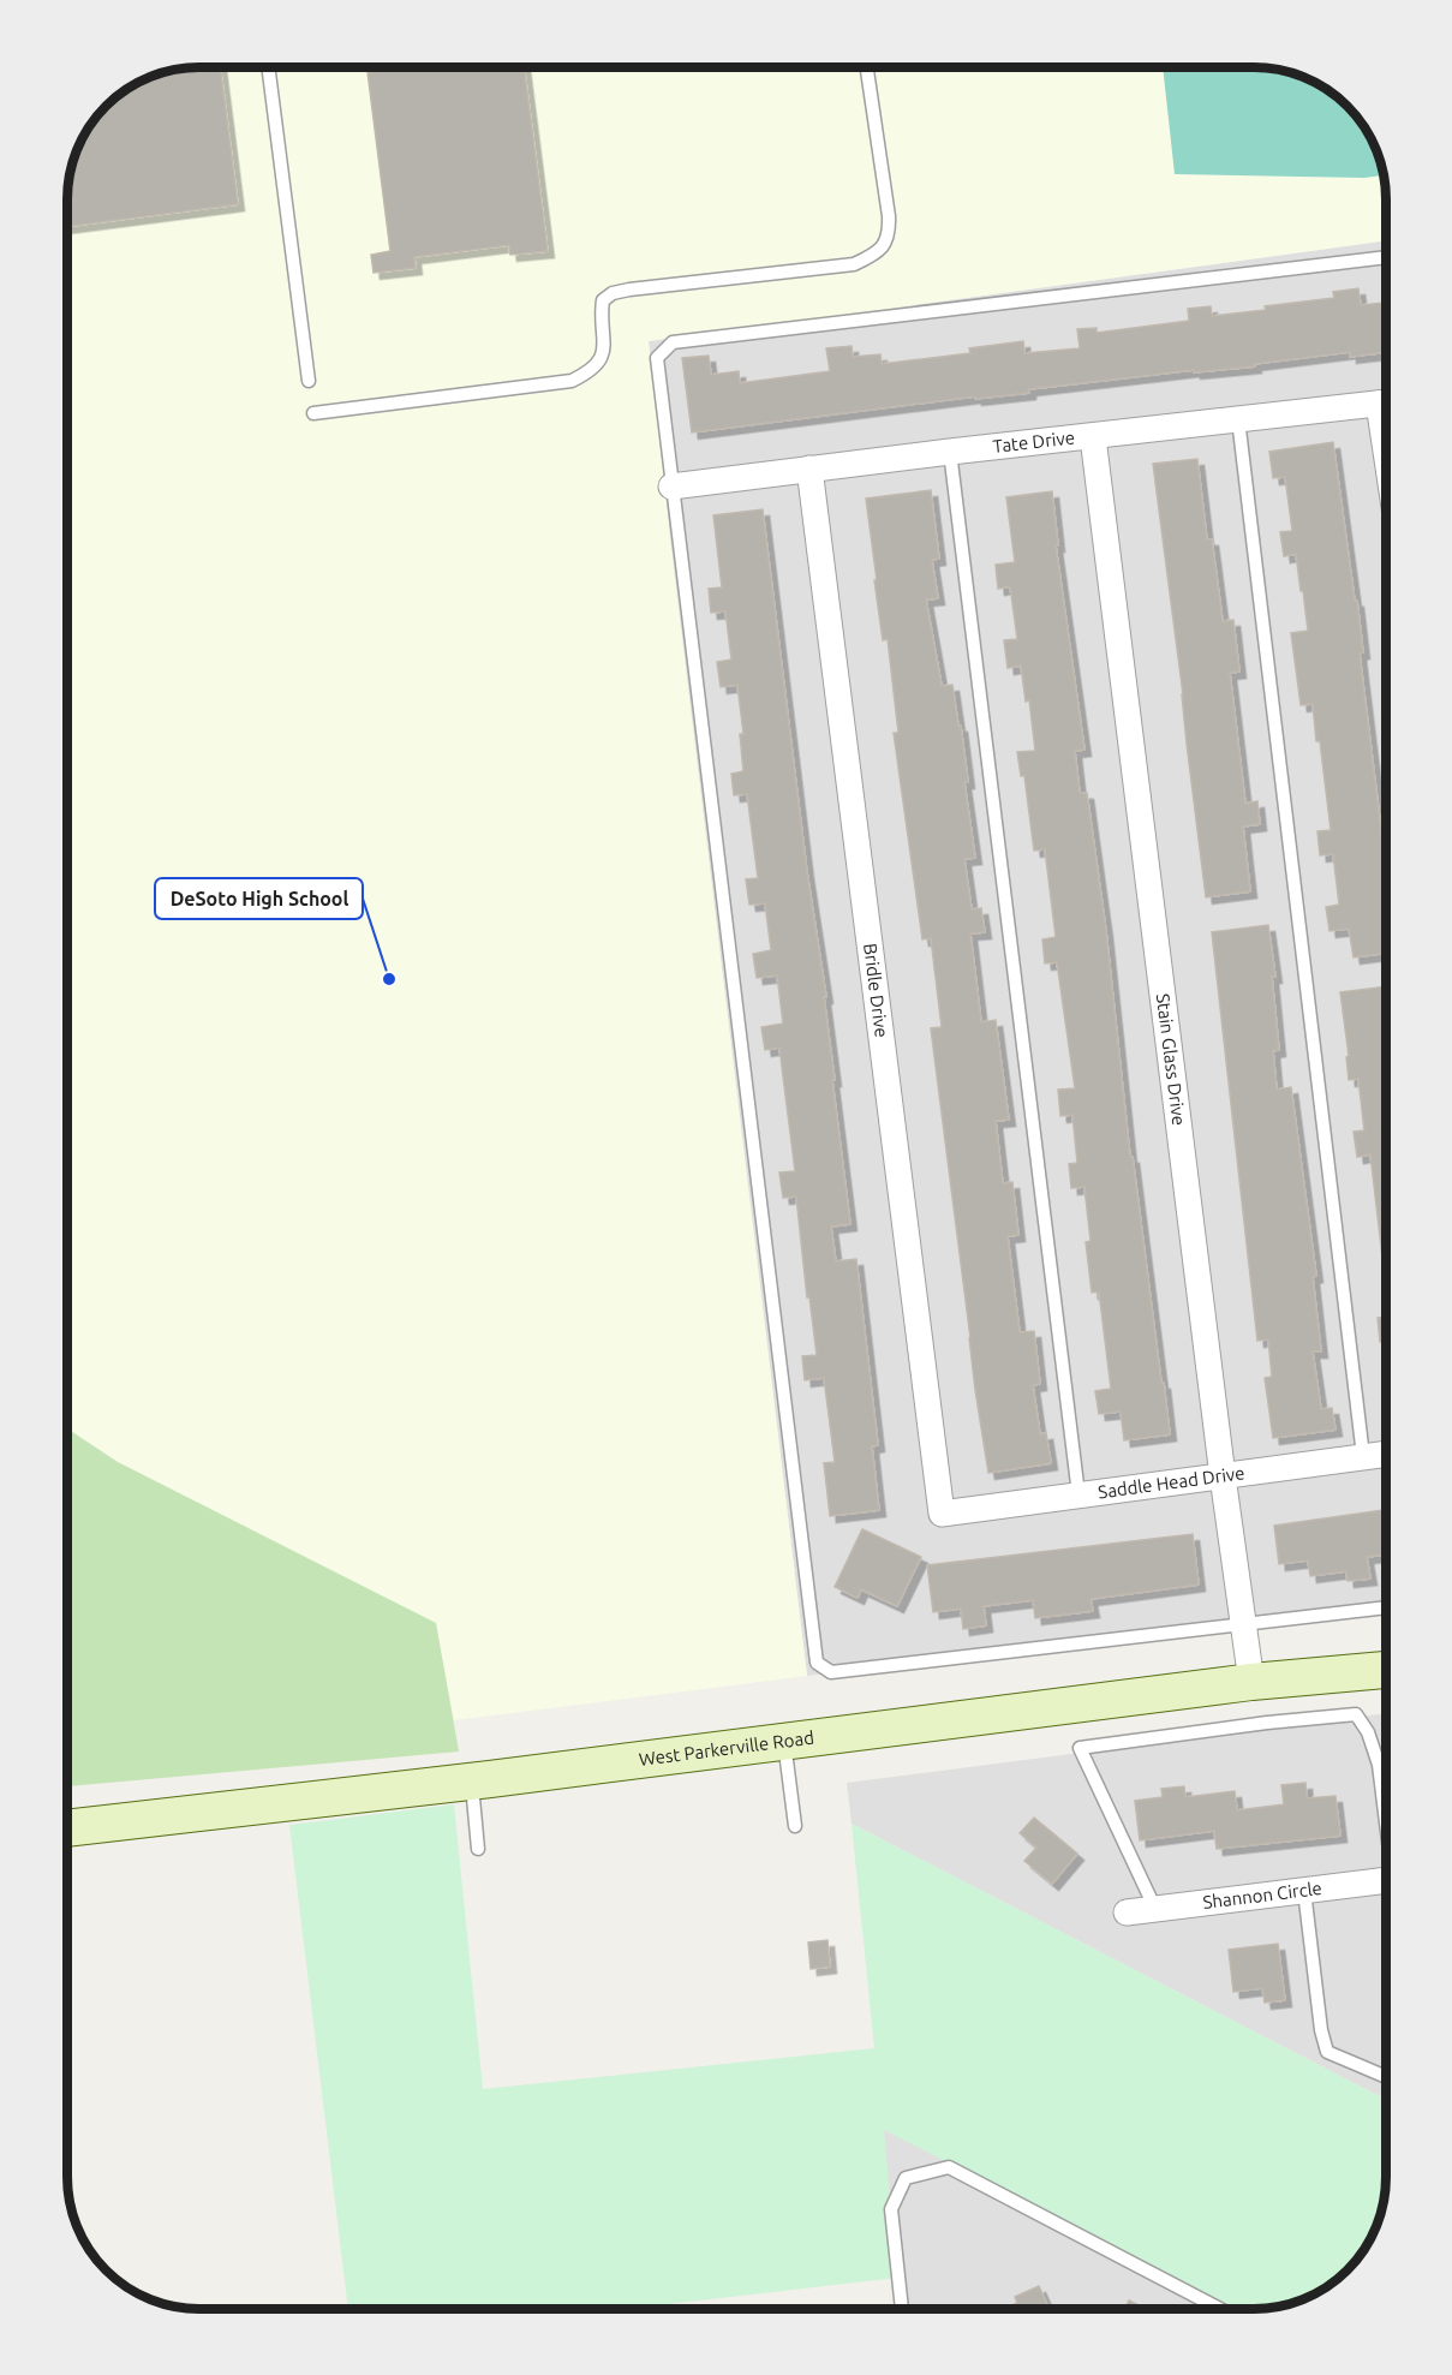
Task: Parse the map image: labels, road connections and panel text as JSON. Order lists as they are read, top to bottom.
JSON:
{
  "streets": {
    "main road": ["West Parkerville Road"],
    "street": [
      "Tate Drive",
      "Bridle Drive",
      "Stain Glass Drive",
      "Saddle Head Drive",
      "Shannon Circle"
    ]
  },
  "crossings": [
    ["Tate Drive", "Bridle Drive"],
    ["Tate Drive", "Stain Glass Drive"],
    ["Bridle Drive", "Saddle Head Drive"],
    ["Stain Glass Drive", "Saddle Head Drive"],
    ["Stain Glass Drive", "West Parkerville Road"]
  ],
  "places": ["DeSoto High School"]
}
